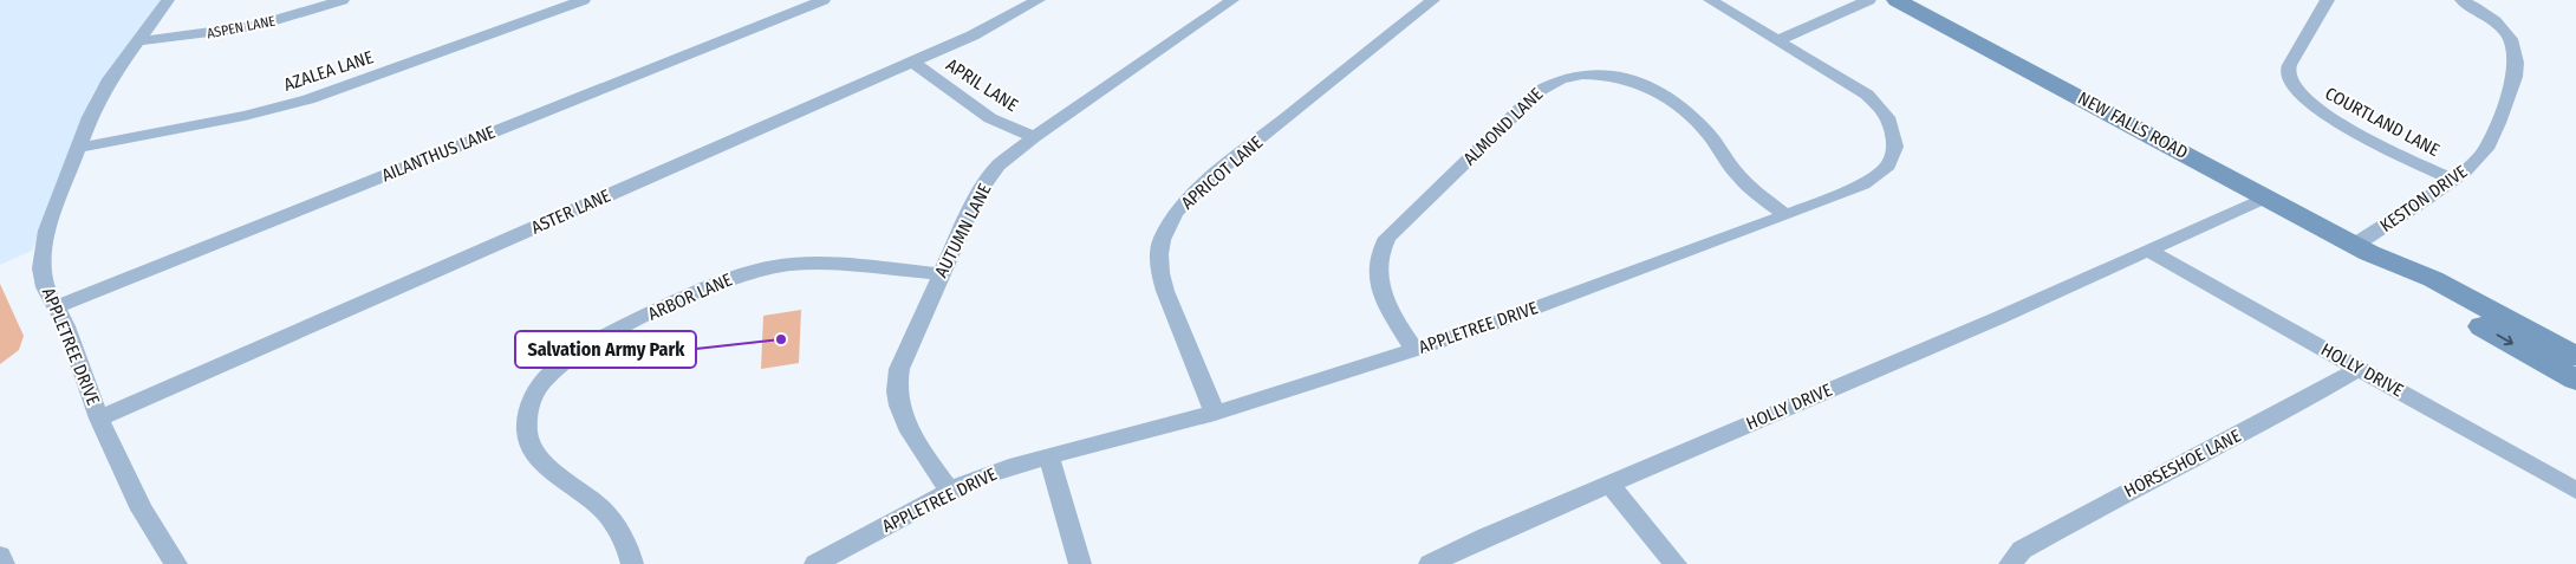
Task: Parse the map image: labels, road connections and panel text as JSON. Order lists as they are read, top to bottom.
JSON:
{
  "streets": {
    "main road": ["NEW FALLS ROAD"],
    "street": [
      "ASPEN LANE",
      "AZALEA LANE",
      "APRIL LANE",
      "COURTLAND LANE",
      "ALMOND LANE",
      "AILANTHUS LANE",
      "APRICOT LANE",
      "KESTON DRIVE",
      "ASTER LANE",
      "AUTUMN LANE",
      "ARBOR LANE",
      "APPLETREE DRIVE",
      "HOLLY DRIVE",
      "HORSESHOE LANE"
    ]
  },
  "crossings": [
    ["ASPEN LANE", "APPLETREE DRIVE"],
    ["AZALEA LANE", "APPLETREE DRIVE"],
    ["APRIL LANE", "ASTER LANE"],
    ["APRIL LANE", "AUTUMN LANE"],
    ["COURTLAND LANE", "KESTON DRIVE"],
    ["NEW FALLS ROAD", "KESTON DRIVE"],
    ["NEW FALLS ROAD", "HOLLY DRIVE"],
    ["ALMOND LANE", "APPLETREE DRIVE"],
    ["AILANTHUS LANE", "APPLETREE DRIVE"],
    ["APRICOT LANE", "APPLETREE DRIVE"],
    ["ASTER LANE", "APPLETREE DRIVE"],
    ["AUTUMN LANE", "ARBOR LANE"],
    ["AUTUMN LANE", "APPLETREE DRIVE"],
    ["HOLLY DRIVE", "HORSESHOE LANE"]
  ],
  "places": ["Salvation Army Park"]
}
